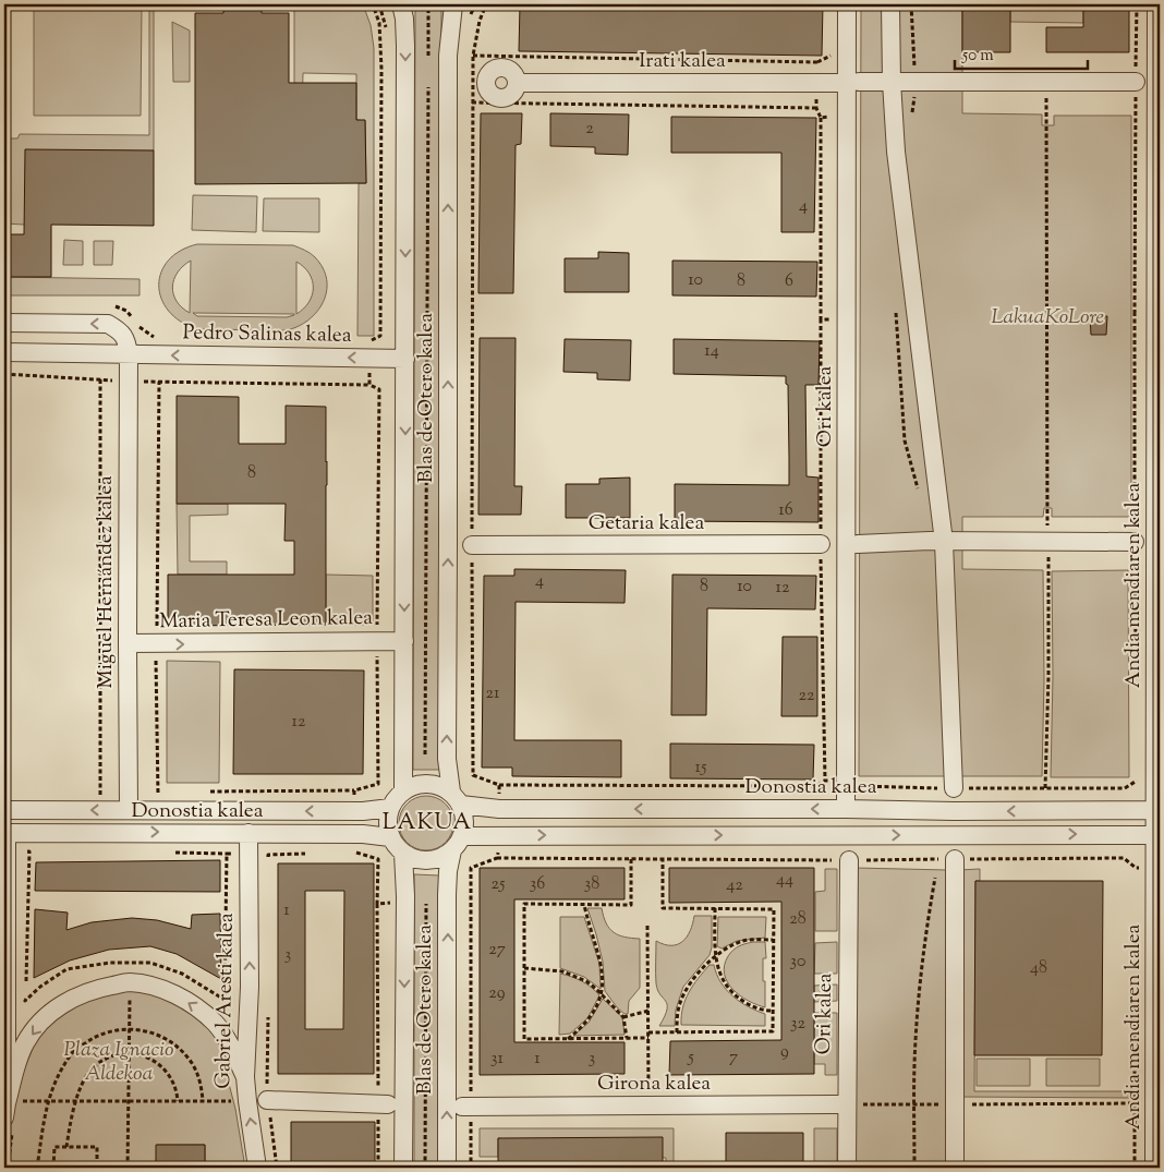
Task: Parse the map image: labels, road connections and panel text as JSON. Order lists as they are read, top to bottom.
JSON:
{
  "streets": {
    "street": [
      "Irati kalea",
      "Pedro Salinas kalea",
      "Blas de Otero kalea",
      "Ori kalea",
      "Getaria kalea",
      "Miguel Hernández kalea",
      "Andia mendiaren kalea",
      "Maria Teresa Leon kalea",
      "Donostia kalea",
      "Gabriel Aresti kalea",
      "Girona kalea"
    ]
  },
  "crossings": [
    ["Irati kalea", "Ori kalea"],
    ["Pedro Salinas kalea", "Blas de Otero kalea"],
    ["Pedro Salinas kalea", "Miguel Hernández kalea"],
    ["Blas de Otero kalea", "Maria Teresa Leon kalea"],
    ["Blas de Otero kalea", "Donostia kalea"],
    ["Blas de Otero kalea", "Girona kalea"],
    ["Ori kalea", "Donostia kalea"],
    ["Ori kalea", "Girona kalea"],
    ["Miguel Hernández kalea", "Maria Teresa Leon kalea"],
    ["Miguel Hernández kalea", "Donostia kalea"],
    ["Andia mendiaren kalea", "Donostia kalea"],
    ["Donostia kalea", "Gabriel Aresti kalea"]
  ],
  "one_way": ["Pedro Salinas kalea", "Maria Teresa Leon kalea", "Gabriel Aresti kalea"],
  "districts": ["LAKUA"],
  "parks": ["LakuaKoLore", "Plaza Ignacio Aldekoa"],
  "house_numbers": [
    "2",
    "4",
    "10",
    "8",
    "6",
    "14",
    "8",
    "16",
    "4",
    "8",
    "10",
    "12",
    "21",
    "22",
    "12",
    "15",
    "44",
    "25",
    "36",
    "38",
    "42",
    "1",
    "28",
    "27",
    "3",
    "30",
    "48",
    "29",
    "32",
    "9",
    "5",
    "7",
    "31",
    "1",
    "3"
  ],
  "scale_bar": "50 m"
}
